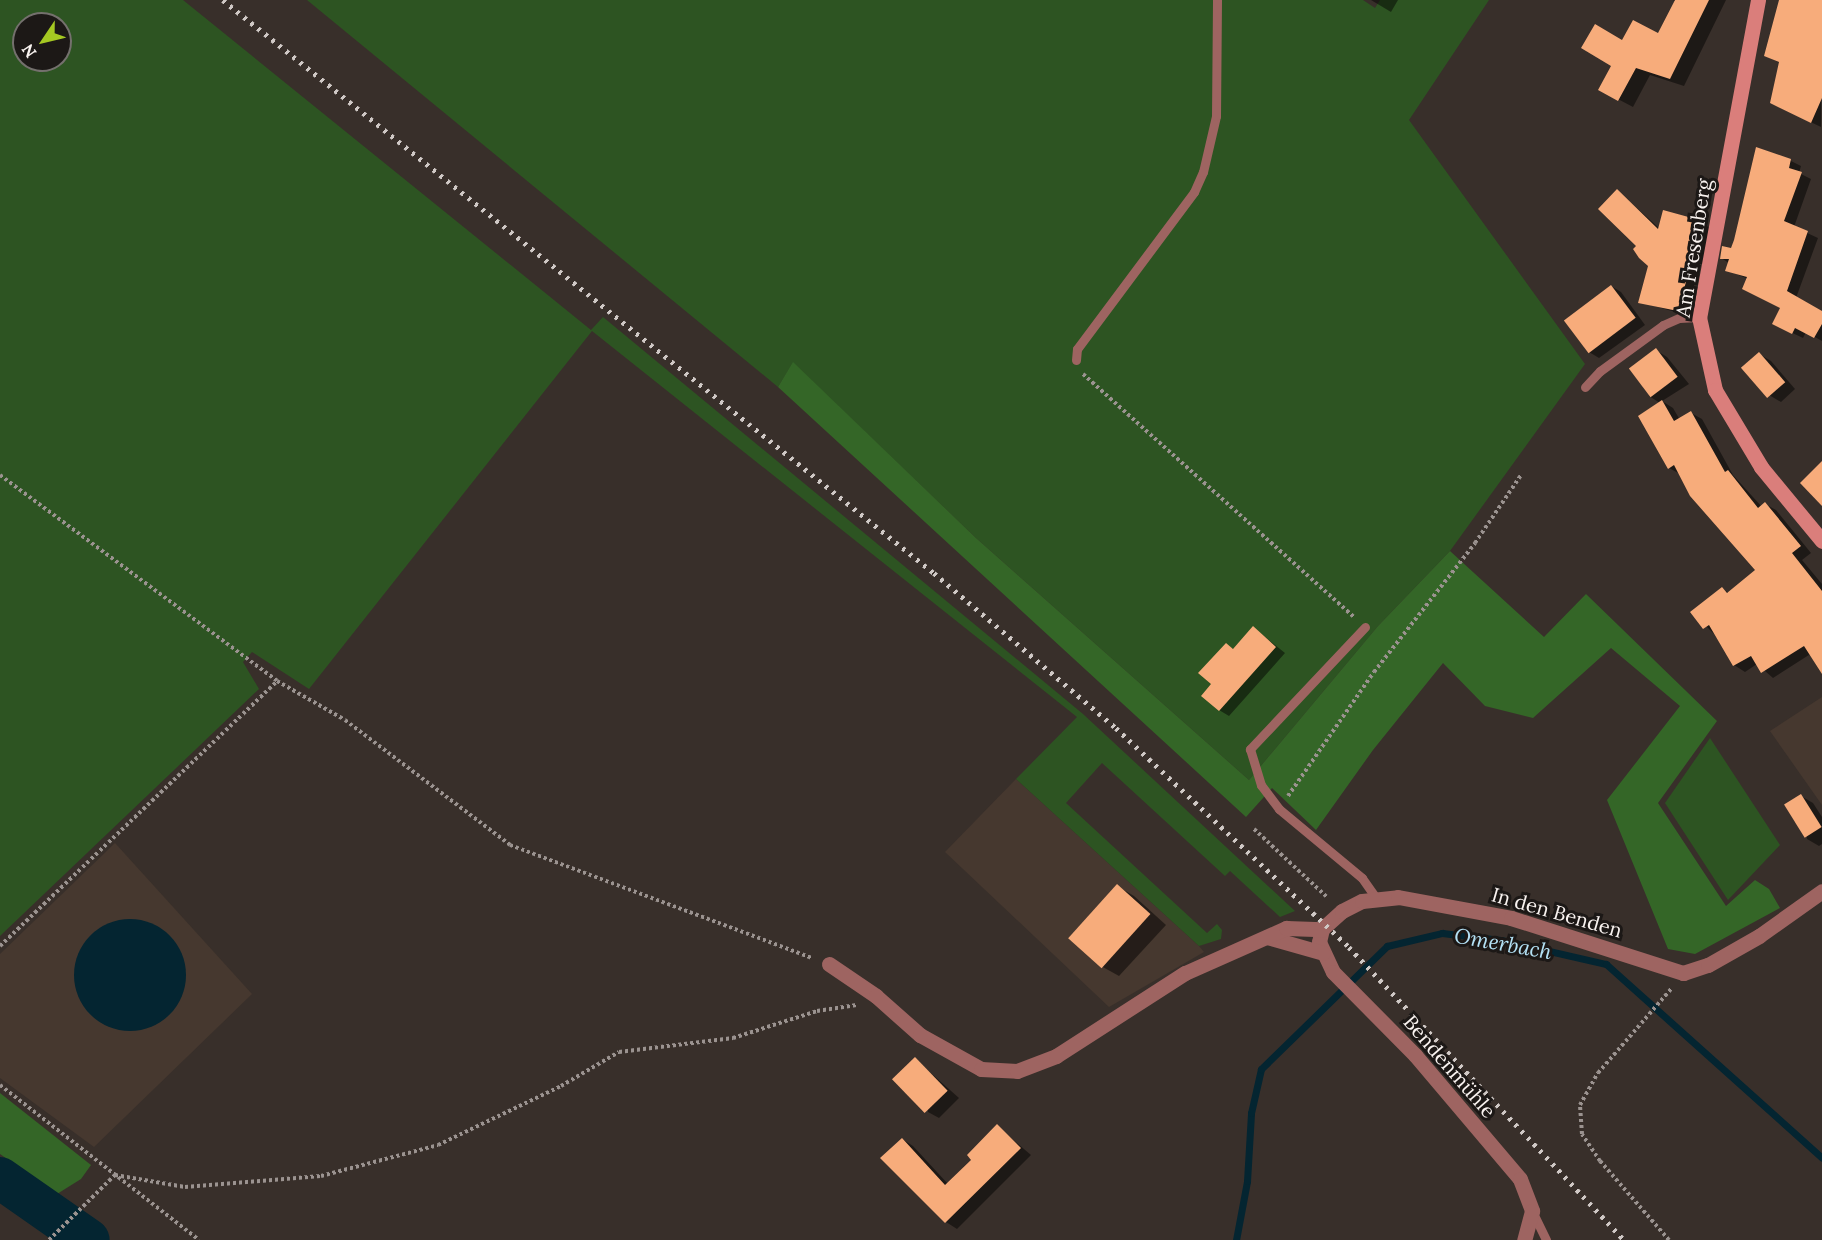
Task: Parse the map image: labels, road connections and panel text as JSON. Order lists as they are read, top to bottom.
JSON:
{
  "streets": {
    "street": ["Am Fresenberg", "In den Benden", "Bendenmühle"]
  },
  "crossings": [
    ["In den Benden", "Bendenmühle"]
  ],
  "water": ["Omerbach"],
  "north": "bottom left"
}
